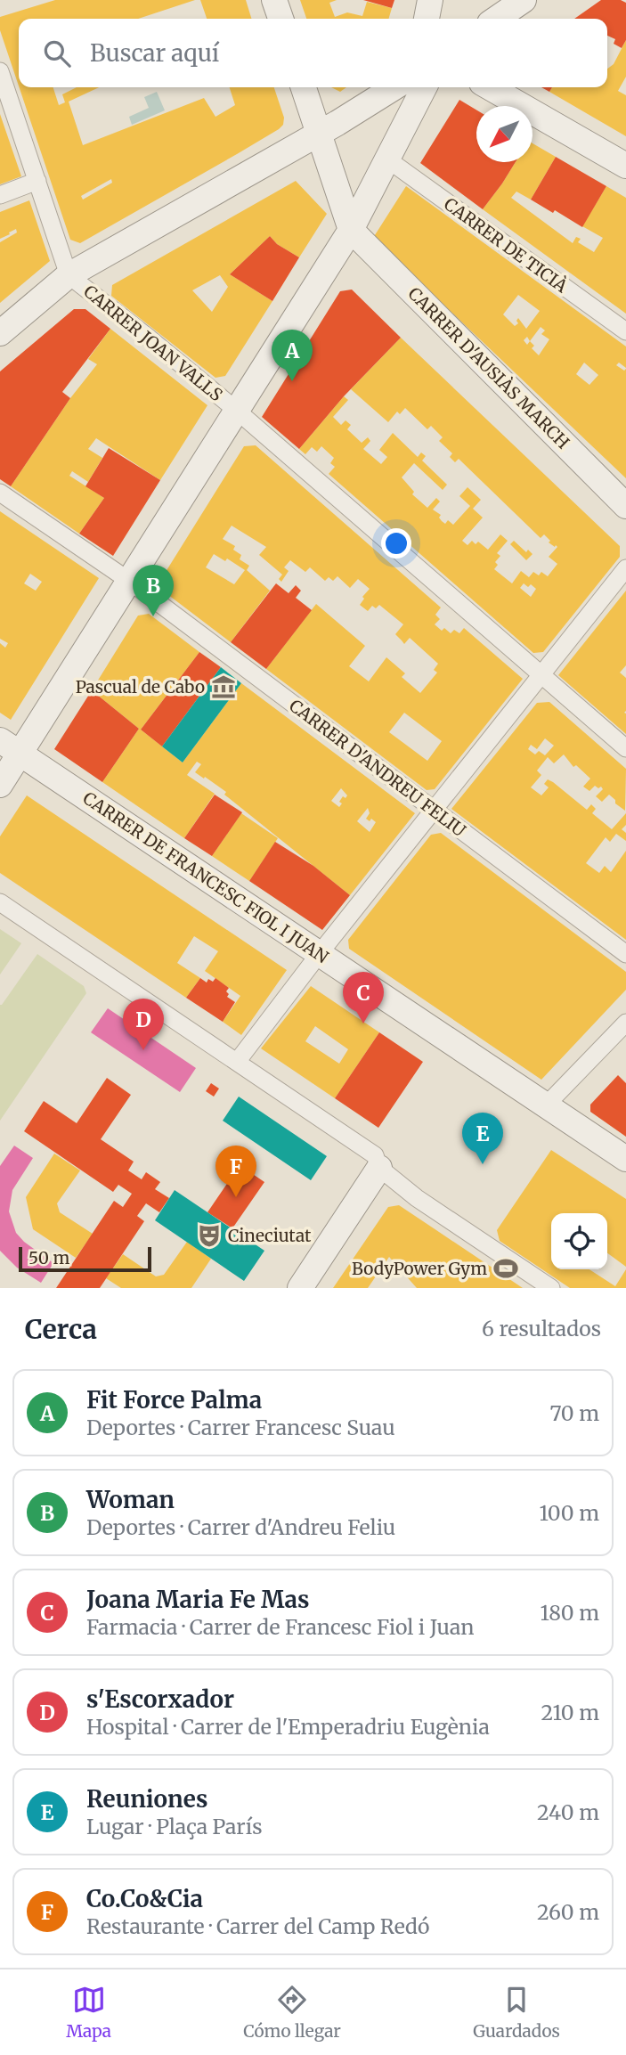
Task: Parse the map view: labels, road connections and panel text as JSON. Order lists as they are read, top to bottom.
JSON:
{
  "streets": {
    "street": [
      "CARRER DE TICIÀ",
      "CARRER JOAN VALLS",
      "CARRER D'AUSIÀS MARCH",
      "CARRER D'ANDREU FELIU",
      "CARRER DE FRANCESC FIOL I JUAN"
    ]
  },
  "places": {
    "museum": ["Pascual de Cabo"],
    "theatre": ["Cineciutat"],
    "sports": ["BodyPower Gym"]
  },
  "scale_bar": "50 m",
  "north": "bottom left",
  "page": {
    "search": "Buscar aquí",
    "pins": [
      "A",
      "B",
      "C",
      "D",
      "E",
      "F"
    ],
    "scale": "50 m",
    "heading": ["Cerca", "6 resultados"],
    "list": [
      {
        "mark": "A",
        "name": "Fit Force Palma",
        "note": "Deportes · Carrer Francesc Suau",
        "value": "70 m"
      },
      {
        "mark": "B",
        "name": "Woman",
        "note": "Deportes · Carrer d'Andreu Feliu",
        "value": "100 m"
      },
      {
        "mark": "C",
        "name": "Joana Maria Fe Mas",
        "note": "Farmacia · Carrer de Francesc Fiol i Juan",
        "value": "180 m"
      },
      {
        "mark": "D",
        "name": "s'Escorxador",
        "note": "Hospital · Carrer de l'Emperadriu Eugènia",
        "value": "210 m"
      },
      {
        "mark": "E",
        "name": "Reuniones",
        "note": "Lugar · Plaça París",
        "value": "240 m"
      },
      {
        "mark": "F",
        "name": "Co.Co&Cia",
        "note": "Restaurante · Carrer del Camp Redó",
        "value": "260 m"
      }
    ],
    "nav": ["Mapa", "Cómo llegar", "Guardados"]
  }
}
